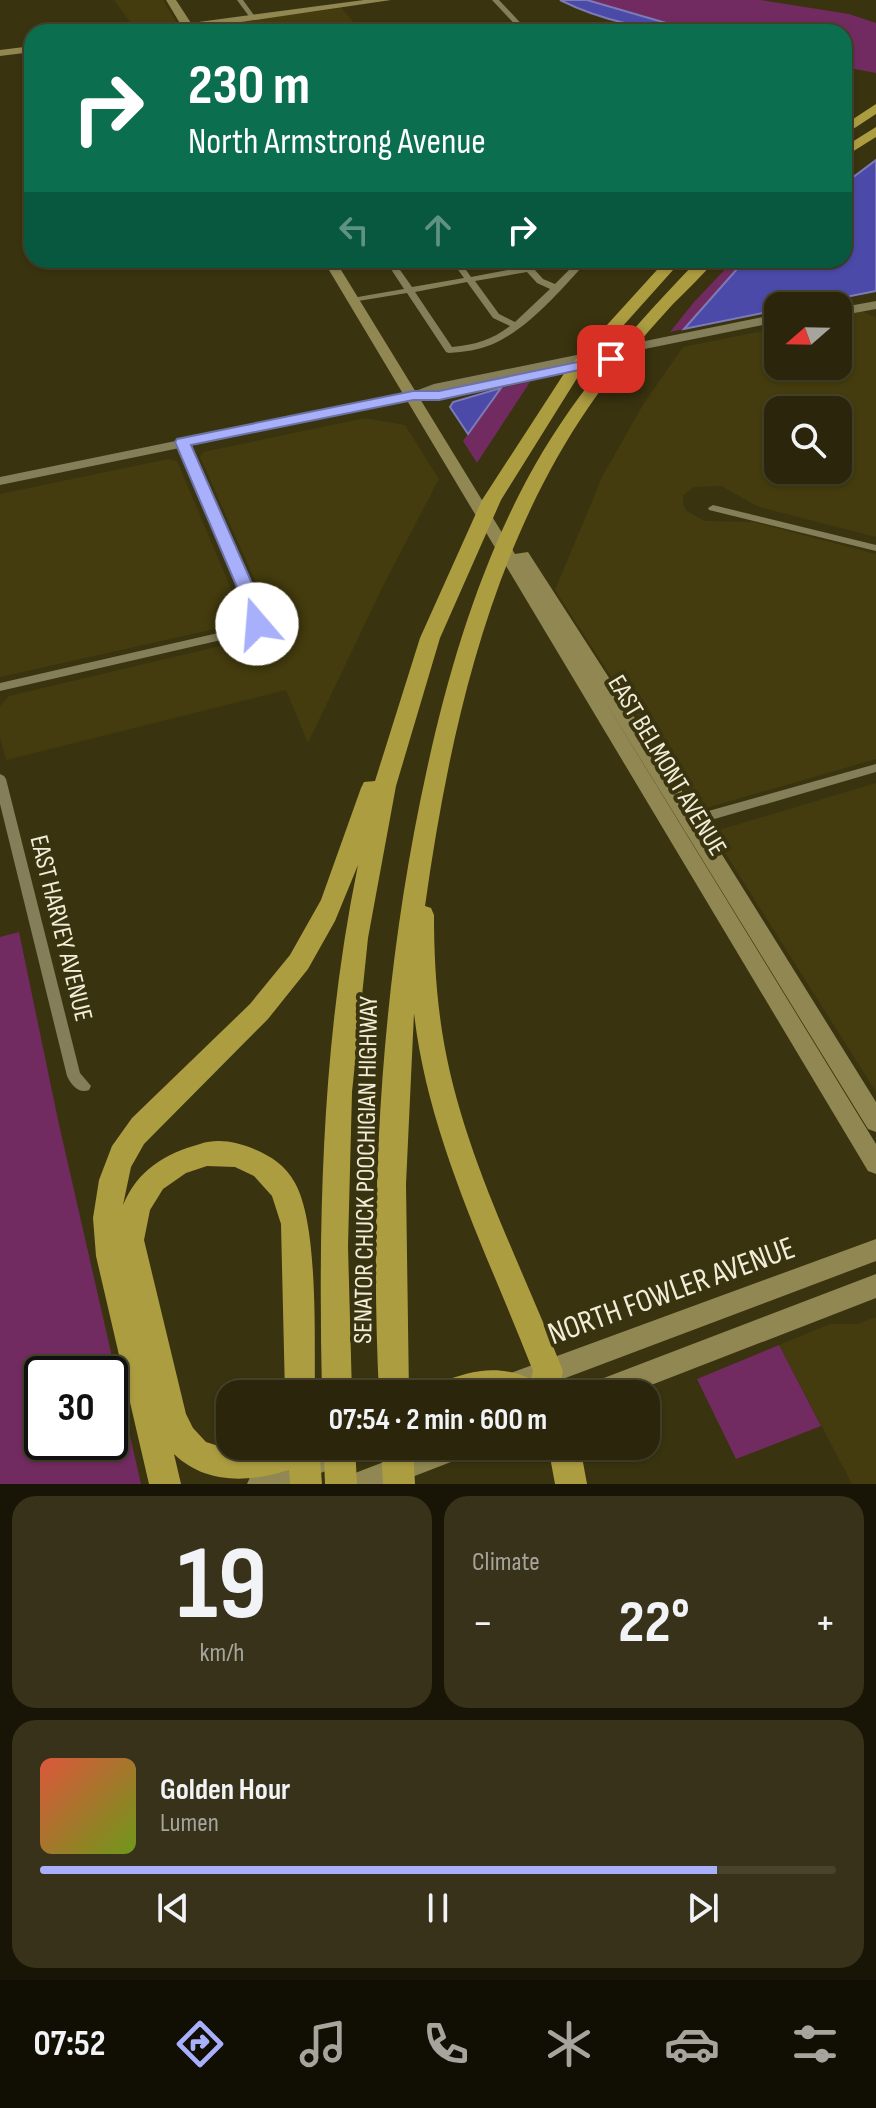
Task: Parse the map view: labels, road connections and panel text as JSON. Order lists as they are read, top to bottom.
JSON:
{
  "streets": {
    "highway": ["SENATOR CHUCK POOCHIGIAN HIGHWAY"],
    "main road": ["EAST BELMONT AVENUE", "NORTH FOWLER AVENUE"],
    "street": ["EAST HARVEY AVENUE"]
  },
  "north": "left",
  "page": {
    "turn": ["230 m", "North Armstrong Avenue"],
    "limit": "30",
    "trip": "07:54 · 2 min · 600 m",
    "tile": [
      ["19", "km/h"],
      "Climate"
    ],
    "heat": ["−", "22°", "+"],
    "song": ["Golden Hour", "Lumen"],
    "tabs": "07:52"
  }
}
